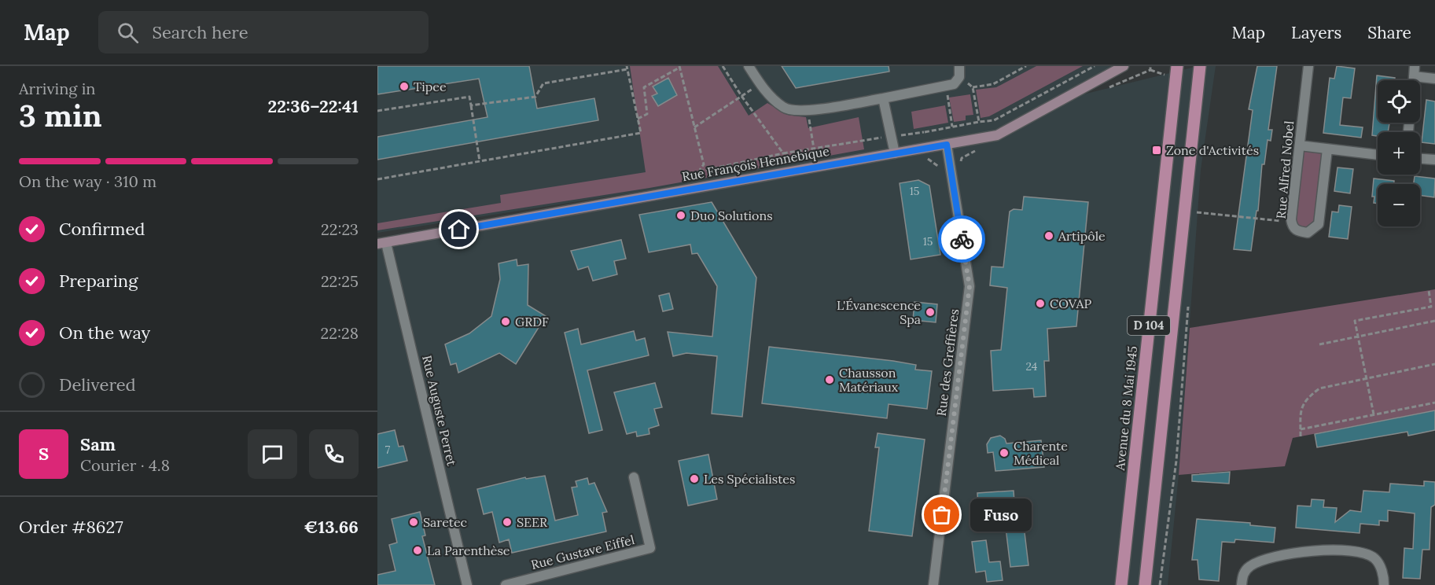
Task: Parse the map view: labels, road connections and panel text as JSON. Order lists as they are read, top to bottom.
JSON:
{
  "streets": {
    "main road": ["D 104", "Avenue du 8 Mai 1945"],
    "street": [
      "Rue François Hennebique",
      "Rue Alfred Nobel",
      "Rue des Greffières",
      "Rue Auguste Perret",
      "Rue Gustave Eiffel"
    ]
  },
  "crossings": [
    ["Rue François Hennebique", "Rue des Greffières"],
    ["Rue François Hennebique", "Rue Auguste Perret"]
  ],
  "places": {
    "other": [
      "Tipee",
      "Duo Solutions",
      "Artipôle",
      "COVAP",
      "L'Évanescence Spa",
      "GRDF",
      "Chausson Matériaux",
      "Charente Médical",
      "Les Spécialistes",
      "Fuso",
      "Saretec",
      "SEER",
      "La Parenthèse"
    ],
    "transit": ["Zone d'Activités"]
  },
  "house_numbers": [
    "15",
    "15",
    "24",
    "7"
  ],
  "page": {
    "header": "Map",
    "search": "Search here",
    "nav": ["Map", "Layers", "Share"],
    "heading": ["3 min", "Arriving in", "22:36–22:41"],
    "panel": [
      "Sam",
      "Courier · 4.8",
      "Order #8627",
      "€13.66"
    ],
    "map_buttons": ["+", "−"],
    "bar": "On the way · 310 m",
    "list": [
      ["Confirmed", "22:23"],
      ["Preparing", "22:25"],
      ["On the way", "22:28"],
      "Delivered"
    ],
    "round": "S",
    "bubble": "Fuso"
  }
}
